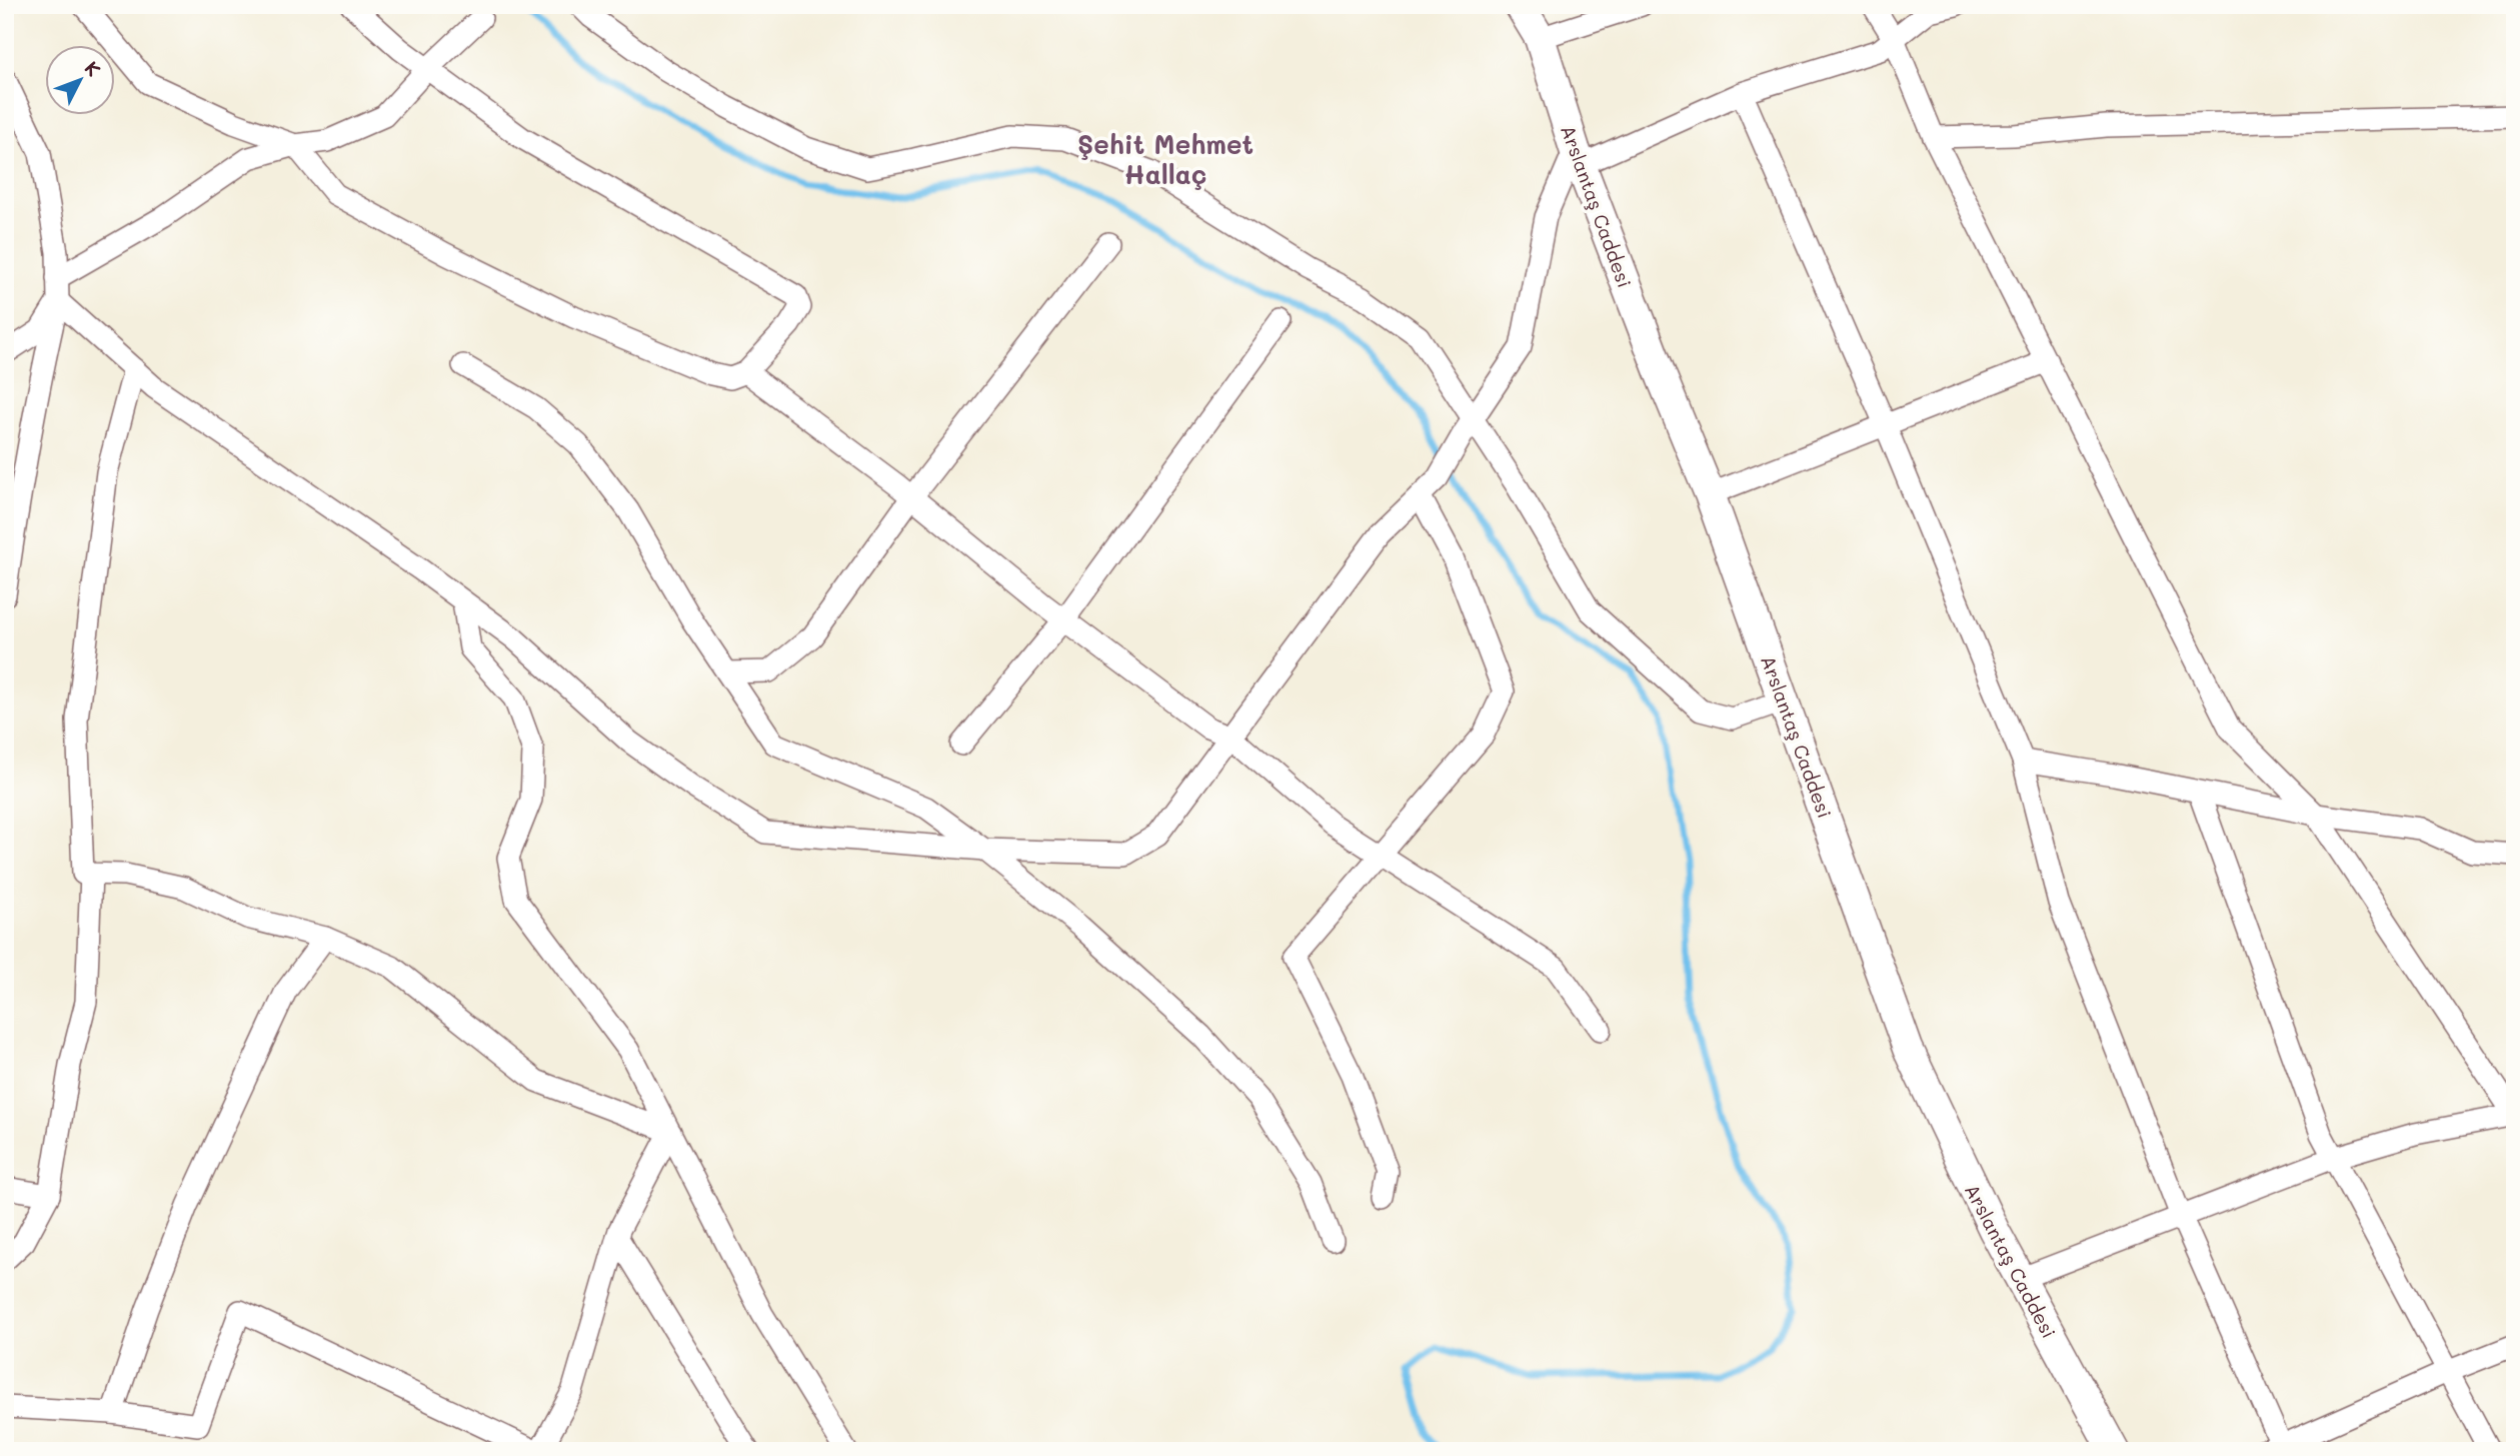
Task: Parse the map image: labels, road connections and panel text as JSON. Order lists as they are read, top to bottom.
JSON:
{
  "streets": {
    "main road": ["Arslantaş Caddesi"]
  },
  "districts": ["Şehit Mehmet Hallaç"],
  "north": "top right"
}
